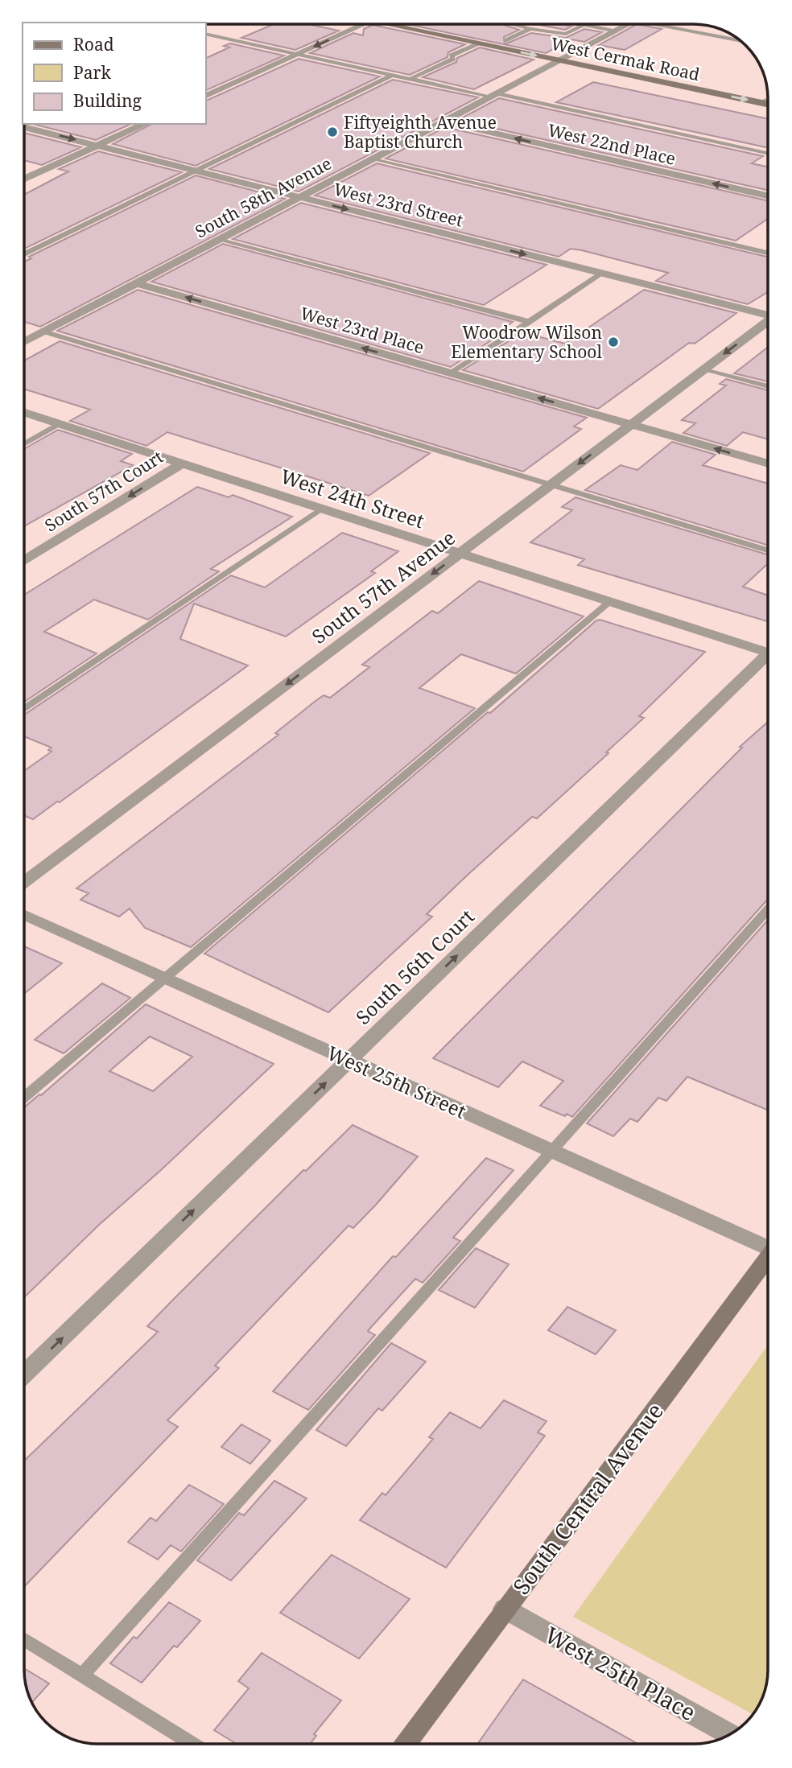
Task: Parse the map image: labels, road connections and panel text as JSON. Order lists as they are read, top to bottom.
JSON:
{
  "streets": {
    "main road": ["West Cermak Road", "South Central Avenue"],
    "street": [
      "West 22nd Place",
      "South 58th Avenue",
      "West 23rd Street",
      "West 23rd Place",
      "South 57th Court",
      "West 24th Street",
      "South 57th Avenue",
      "South 56th Court",
      "West 25th Street",
      "West 25th Place"
    ]
  },
  "crossings": [
    ["West Cermak Road", "South 58th Avenue"],
    ["West 22nd Place", "South 58th Avenue"],
    ["South 58th Avenue", "West 23rd Street"],
    ["South 58th Avenue", "West 23rd Place"],
    ["West 23rd Place", "South 57th Avenue"],
    ["South 57th Court", "West 24th Street"],
    ["West 24th Street", "South 57th Avenue"],
    ["South 56th Court", "West 25th Street"],
    ["South Central Avenue", "West 25th Place"]
  ],
  "one_way": [
    "West 22nd Place",
    "West 23rd Street",
    "West 23rd Place",
    "South 57th Court",
    "South 57th Avenue",
    "South 56th Court"
  ],
  "places": ["Fiftyeighth Avenue Baptist Church", "Woodrow Wilson Elementary School"],
  "legend": ["Road", "Park", "Building"]
}
